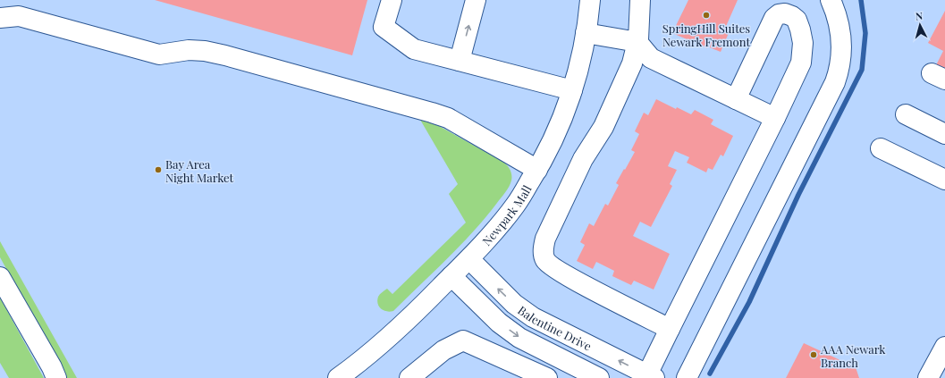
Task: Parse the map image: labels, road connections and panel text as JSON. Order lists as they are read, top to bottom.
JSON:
{
  "streets": {
    "street": ["Newpark Mall", "Balentine Drive"]
  },
  "crossings": [
    ["Newpark Mall", "Balentine Drive"]
  ],
  "places": ["SpringHill Suites Newark Fremont", "Bay Area Night Market", "AAA Newark Branch"],
  "north": "top"
}
